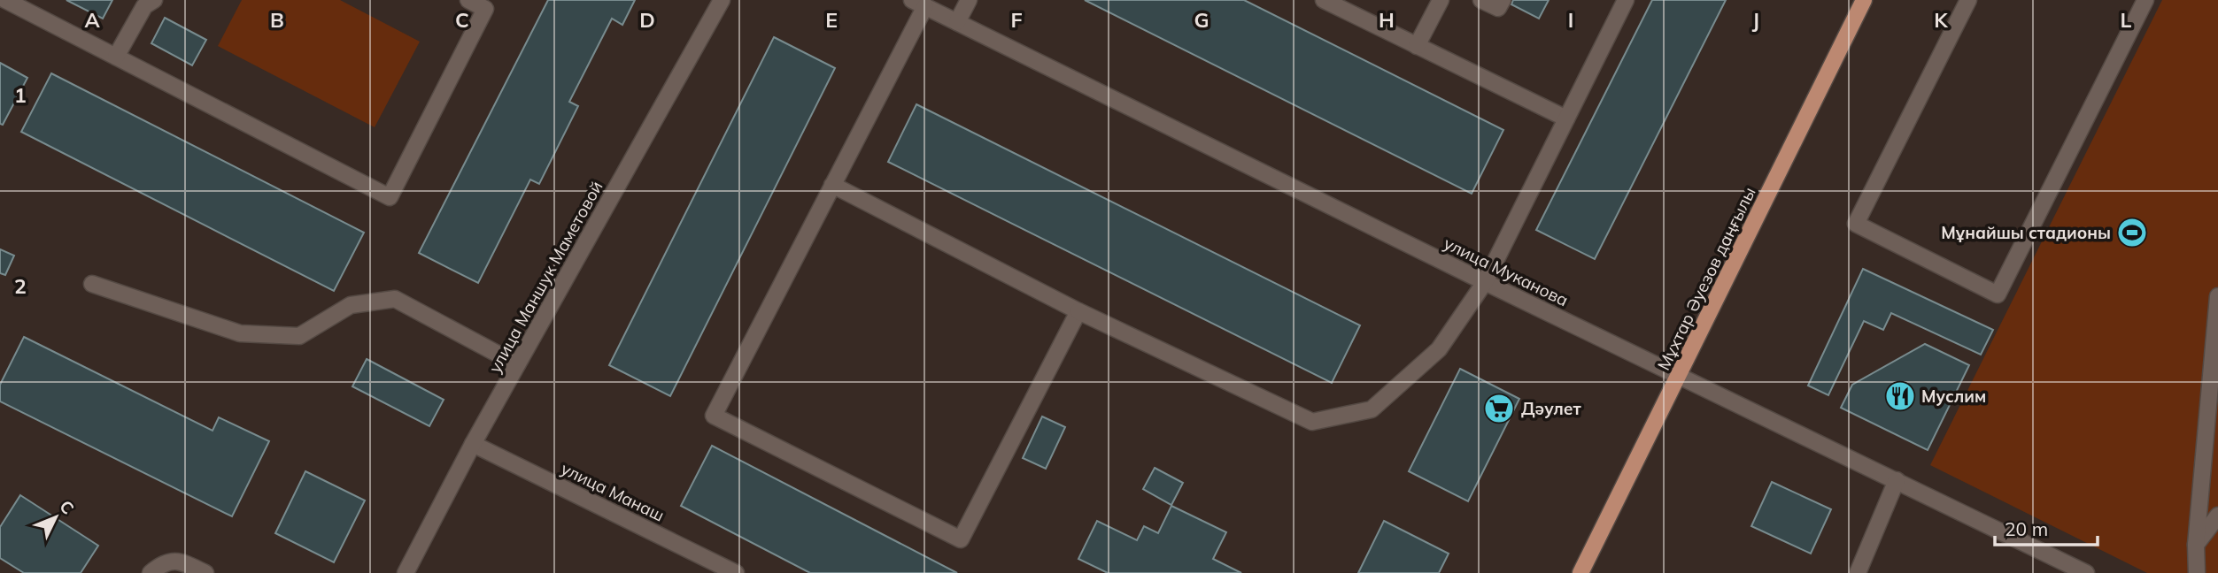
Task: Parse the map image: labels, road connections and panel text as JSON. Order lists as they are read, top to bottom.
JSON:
{
  "streets": {
    "main road": ["Мұхтар Әуезов даңғылы"],
    "street": ["улица Муканова", "улица Маншук Маметовой", "улица Манаш"]
  },
  "crossings": [
    ["улица Муканова", "Мұхтар Әуезов даңғылы"],
    ["улица Маншук Маметовой", "улица Манаш"]
  ],
  "places": {
    "sports": ["Мұнайшы стадионы"],
    "restaurant": ["Муслим"],
    "supermarket": ["Дәулет"]
  },
  "scale_bar": "20 m",
  "north": "top right",
  "grid": {
    "columns": [
      "A",
      "B",
      "C",
      "D",
      "E",
      "F",
      "G",
      "H",
      "I",
      "J",
      "K",
      "L"
    ],
    "rows": ["1", "2"]
  }
}
